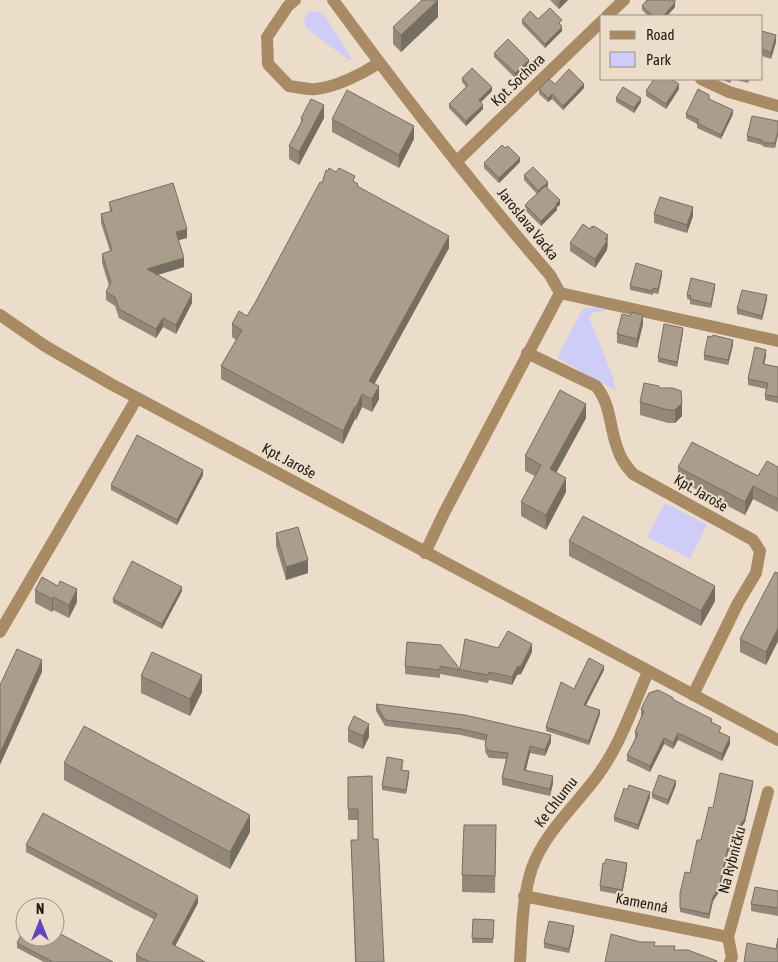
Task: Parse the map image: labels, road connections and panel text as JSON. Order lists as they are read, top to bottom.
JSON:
{
  "streets": {
    "street": [
      "Kpt. Sochora",
      "Jaroslava Vacka",
      "Kpt. Jaroše",
      "Ke Chlumu",
      "Na Rybníčku",
      "Kamenná"
    ]
  },
  "crossings": [
    ["Kpt. Sochora", "Jaroslava Vacka"],
    ["Kpt. Jaroše", "Ke Chlumu"],
    ["Ke Chlumu", "Kamenná"],
    ["Na Rybníčku", "Kamenná"]
  ],
  "legend": ["Road", "Park"],
  "north": "top"
}
